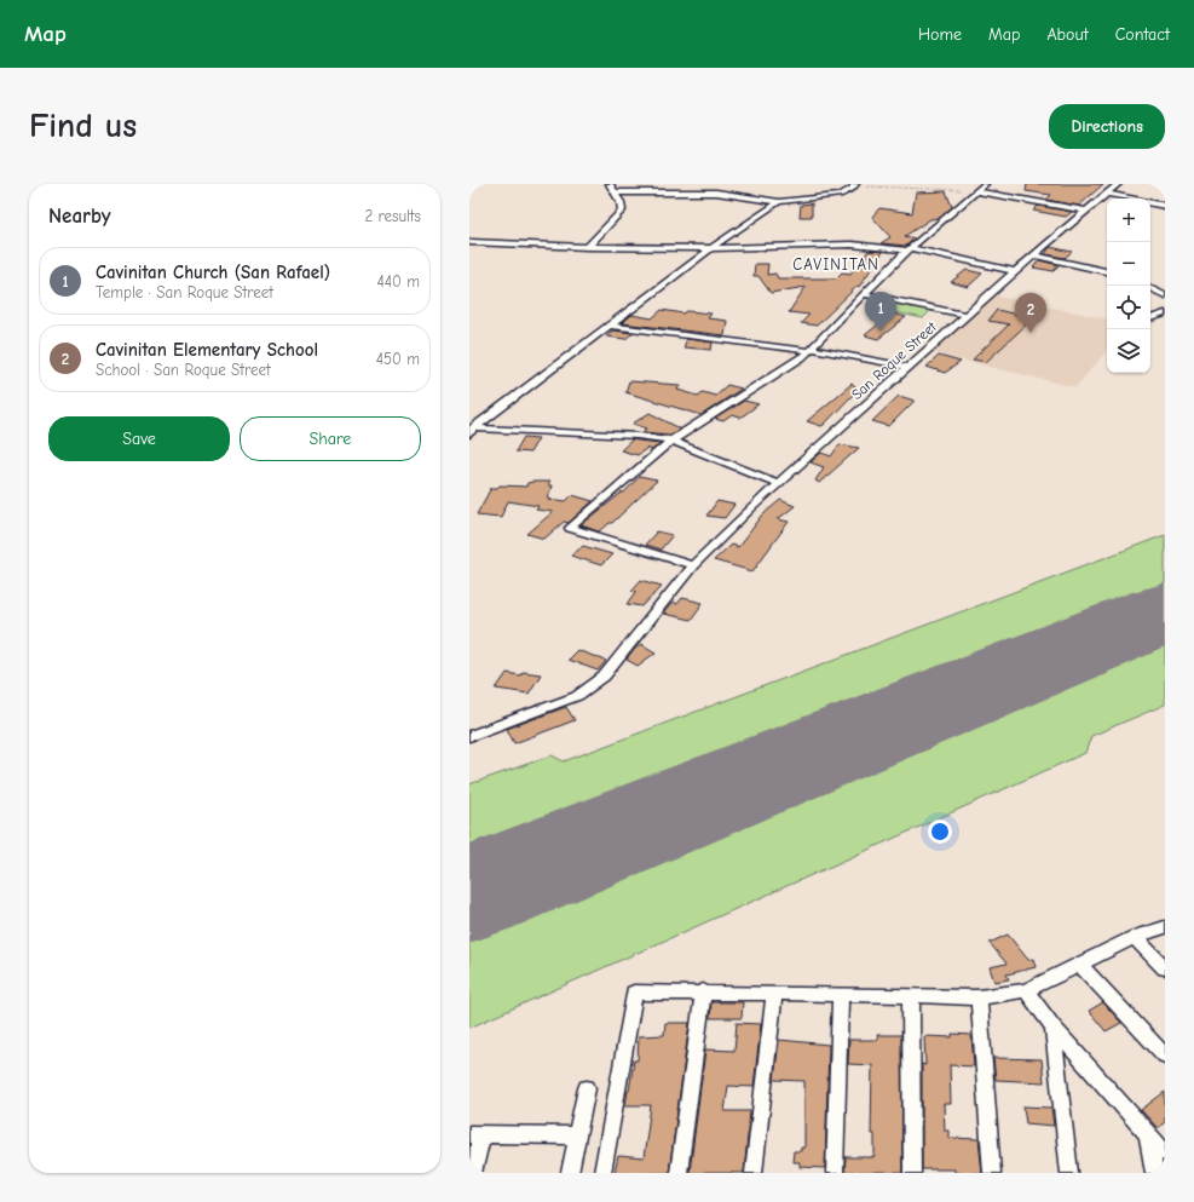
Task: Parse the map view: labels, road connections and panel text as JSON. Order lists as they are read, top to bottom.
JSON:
{
  "streets": {
    "street": ["San Roque Street"]
  },
  "districts": ["CAVINITAN"],
  "page": {
    "header": "Map",
    "nav": [
      "Home",
      "Map",
      "About",
      "Contact"
    ],
    "buttons": [
      "Directions",
      ["Save", "Share"]
    ],
    "title": "Find us",
    "heading": ["Nearby", "2 results"],
    "map_buttons": ["+", "−"],
    "list": [
      {
        "mark": "1",
        "name": "Cavinitan Church (San Rafael)",
        "note": "Temple · San Roque Street",
        "value": "440 m"
      },
      {
        "mark": "2",
        "name": "Cavinitan Elementary School",
        "note": "School · San Roque Street",
        "value": "450 m"
      }
    ],
    "pins": ["1", "2"]
  }
}
